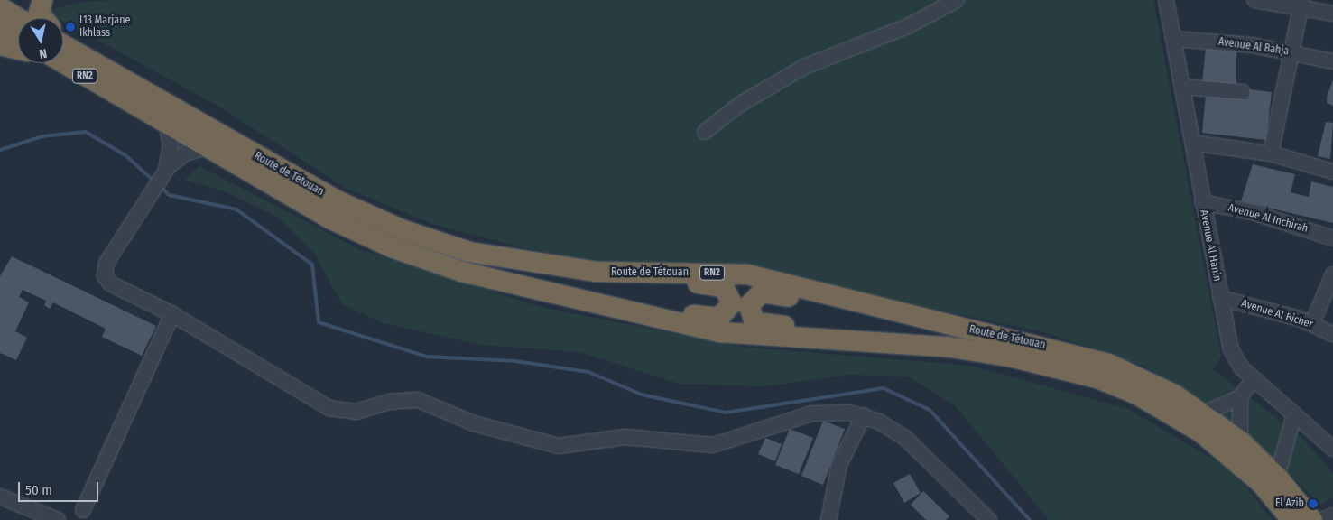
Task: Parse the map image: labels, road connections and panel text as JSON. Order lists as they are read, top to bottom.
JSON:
{
  "streets": {
    "highway": ["RN2", "Route de Tétouan"],
    "street": [
      "Avenue Al Bahja",
      "Avenue Al Inchirah",
      "Avenue Al Hanin",
      "Avenue Al Bicher"
    ]
  },
  "crossings": [
    ["Avenue Al Bahja", "Avenue Al Hanin"],
    ["Avenue Al Inchirah", "Avenue Al Hanin"],
    ["Avenue Al Hanin", "Avenue Al Bicher"]
  ],
  "places": ["L13 Marjane Ikhlass", "El Azib"],
  "scale_bar": "50 m",
  "north": "bottom"
}
